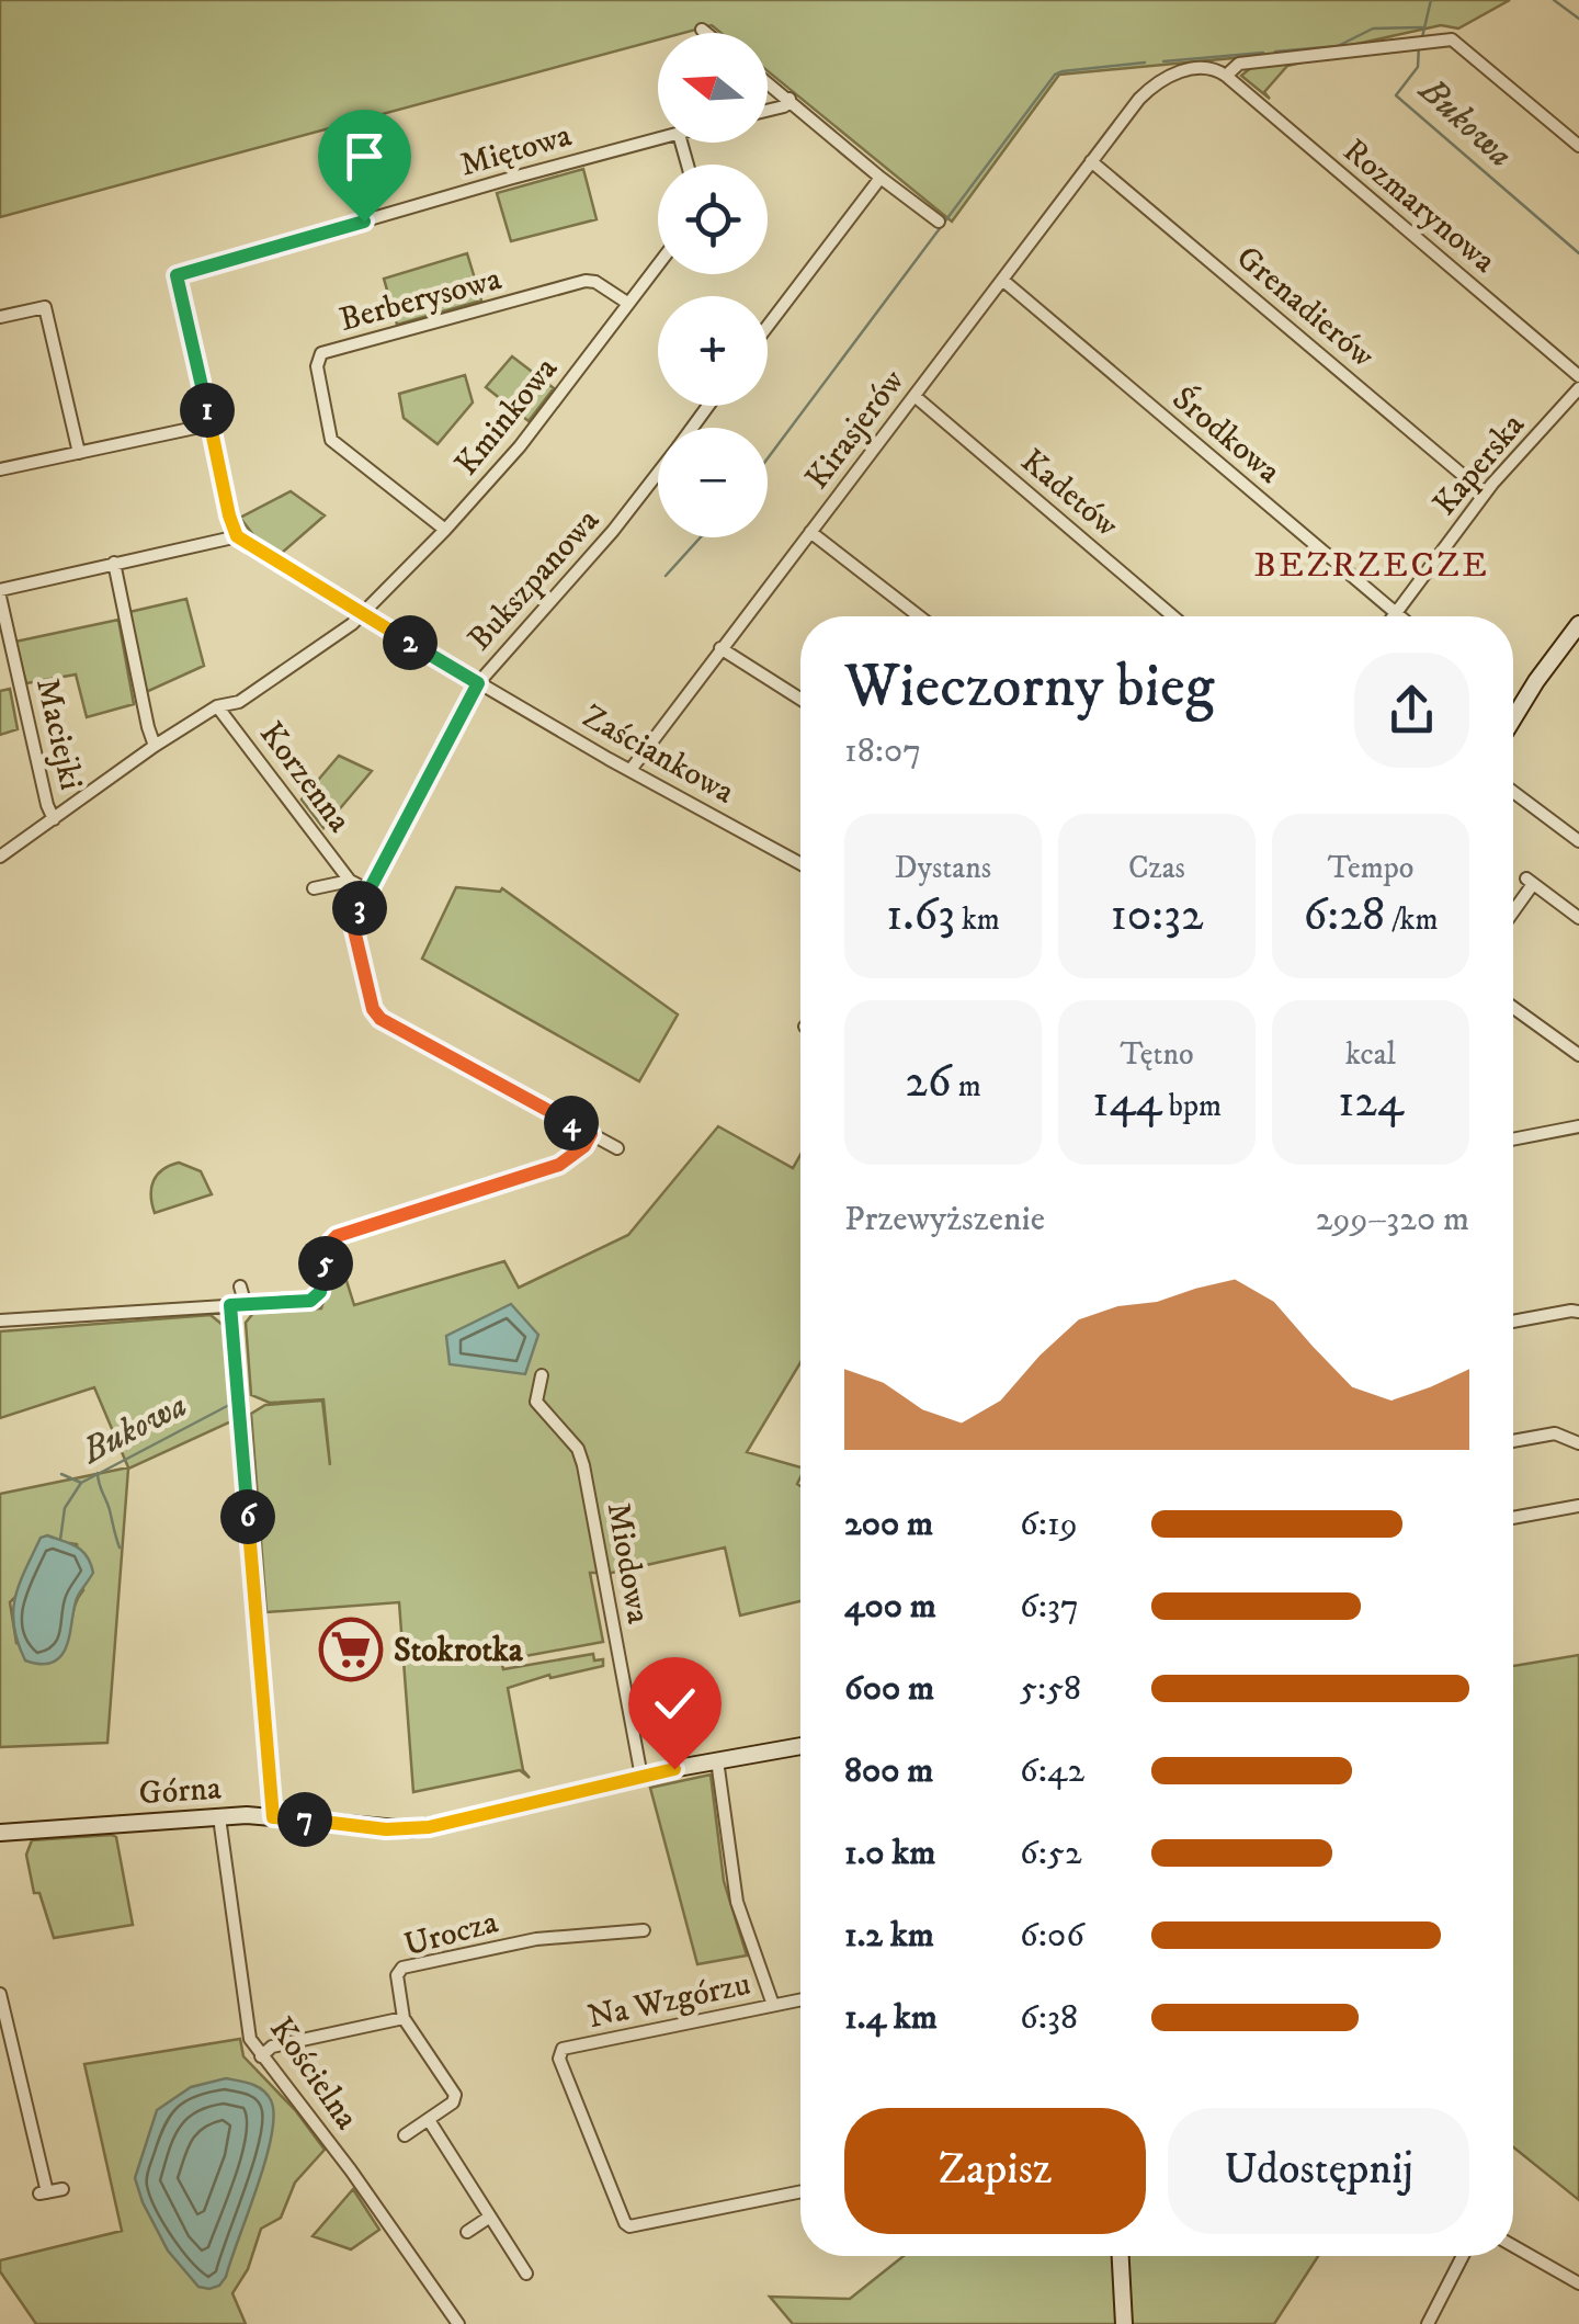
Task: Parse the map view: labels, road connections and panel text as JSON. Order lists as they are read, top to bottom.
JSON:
{
  "streets": {
    "street": [
      "Miętowa",
      "Rozmarynowa",
      "Berberysowa",
      "Grenadierów",
      "Kminkowa",
      "Kirasjerów",
      "Środkowa",
      "Kaperska",
      "Kadetów",
      "Bukszpanowa",
      "Maciejki",
      "Zaściankowa",
      "Korzenna",
      "Miodowa",
      "Górna",
      "Urocza",
      "Na Wzgórzu",
      "Kościelna"
    ]
  },
  "crossings": [
    ["Berberysowa", "Kminkowa"],
    ["Grenadierów", "Kaperska"],
    ["Kminkowa", "Maciejki"],
    ["Kminkowa", "Korzenna"],
    ["Kirasjerów", "Środkowa"],
    ["Kirasjerów", "Kadetów"],
    ["Kirasjerów", "Zaściankowa"],
    ["Środkowa", "Kaperska"],
    ["Bukszpanowa", "Zaściankowa"],
    ["Miodowa", "Górna"],
    ["Górna", "Na Wzgórzu"],
    ["Górna", "Kościelna"]
  ],
  "districts": ["BEZRZECZE"],
  "water": ["Bukowa"],
  "places": {
    "supermarket": ["Stokrotka"]
  },
  "north": "left",
  "page": {
    "map_buttons": ["+", "−"],
    "pins": [
      "1",
      "2",
      "3",
      "4",
      "5",
      "6",
      "7"
    ],
    "heading": ["Wieczorny bieg", "18:07"],
    "stats": [
      ["Dystans", "1.63 km"],
      ["Czas", "10:32"],
      ["Tempo", "6:28 /km"],
      ["26 m"],
      ["Tętno", "144 bpm"],
      ["kcal", "124"]
    ],
    "chart": ["Przewyższenie", "299–320 m"],
    "list": [
      {
        "name": "200 m",
        "note": "6:19"
      },
      {
        "name": "400 m",
        "note": "6:37"
      },
      {
        "name": "600 m",
        "note": "5:58"
      },
      {
        "name": "800 m",
        "note": "6:42"
      },
      {
        "name": "1.0 km",
        "note": "6:52"
      },
      {
        "name": "1.2 km",
        "note": "6:06"
      },
      {
        "name": "1.4 km",
        "note": "6:38"
      }
    ],
    "buttons": ["Zapisz", "Udostępnij"]
  }
}
